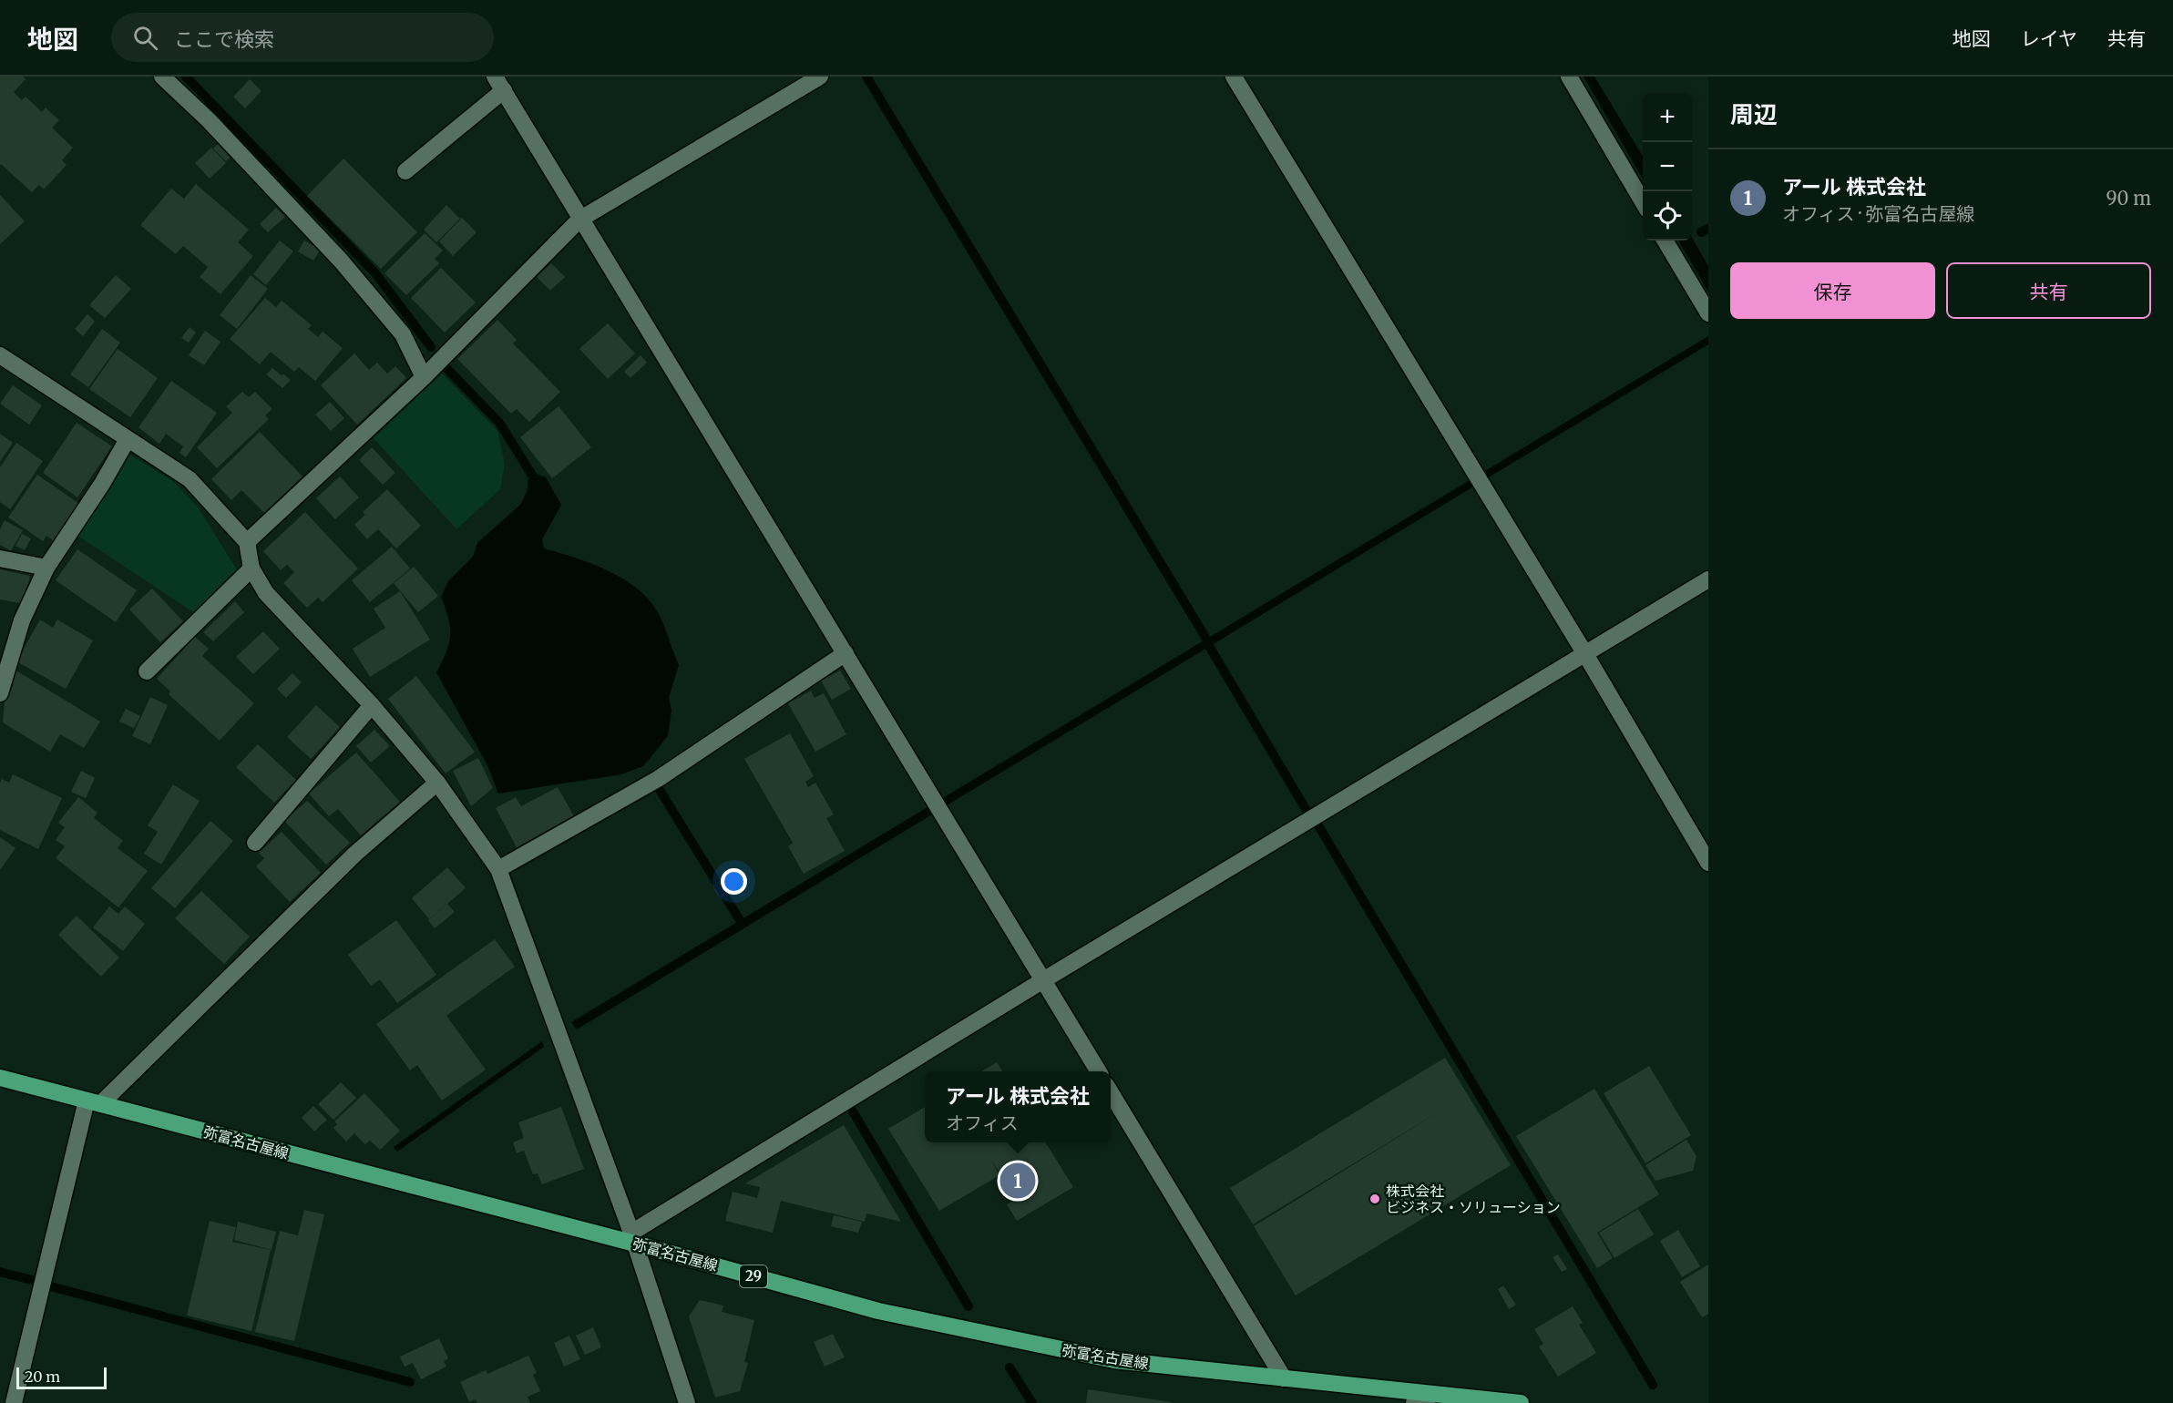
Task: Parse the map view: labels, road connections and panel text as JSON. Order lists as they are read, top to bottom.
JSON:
{
  "streets": {
    "main road": ["弥富名古屋線", "29"]
  },
  "places": ["株式会社 ビジネス・ソリューション"],
  "scale_bar": "20 m",
  "page": {
    "header": "地図",
    "search": "ここで検索",
    "nav": ["地図", "レイヤ", "共有"],
    "heading": "周辺",
    "map_buttons": ["+", "−"],
    "list": [
      {
        "mark": "1",
        "name": "アール 株式会社",
        "note": "オフィス · 弥富名古屋線",
        "value": "90 m"
      }
    ],
    "buttons": ["保存", "共有"],
    "popup": ["アール 株式会社", "オフィス"],
    "pins": "1",
    "scale": "20 m"
  }
}
